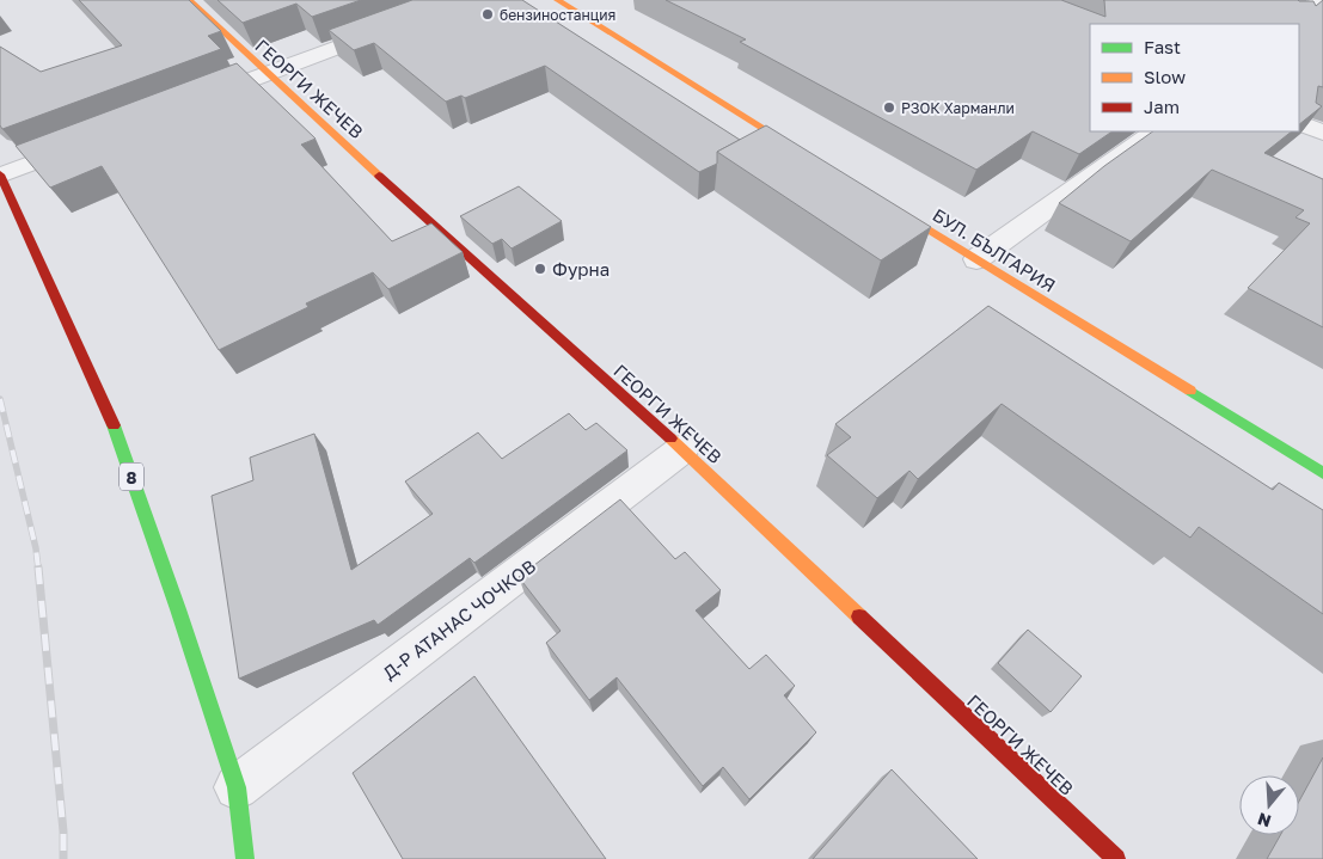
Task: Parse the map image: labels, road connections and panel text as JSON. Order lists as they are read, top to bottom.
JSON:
{
  "streets": {
    "street": [
      "ГЕОРГИ ЖЕЧЕВ",
      "БУЛ. БЪЛГАРИЯ",
      "8",
      "Д-Р АТАНАС ЧОЧКОВ"
    ]
  },
  "crossings": [
    ["ГЕОРГИ ЖЕЧЕВ", "Д-Р АТАНАС ЧОЧКОВ"],
    ["8", "Д-Р АТАНАС ЧОЧКОВ"]
  ],
  "places": ["бензиностанция", "РЗОК Харманли", "Фурна"],
  "legend": ["Fast", "Slow", "Jam"],
  "north": "bottom"
}
